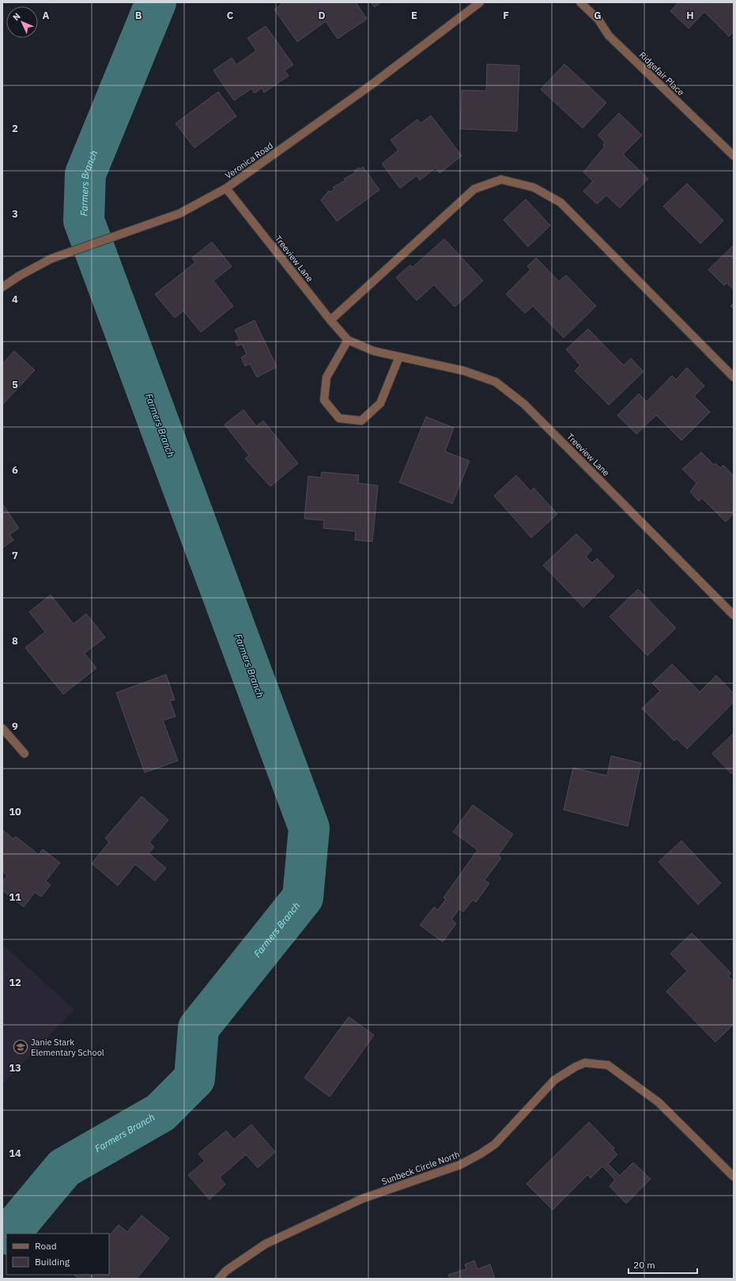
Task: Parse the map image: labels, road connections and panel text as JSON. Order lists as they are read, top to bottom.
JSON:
{
  "streets": {
    "street": [
      "Ridgefair Place",
      "Veronica Road",
      "Treeview Lane",
      "Sunbeck Circle North"
    ]
  },
  "crossings": [
    ["Veronica Road", "Treeview Lane"]
  ],
  "water": ["Farmers Branch"],
  "places": {
    "school or university": ["Janie Stark Elementary School"]
  },
  "legend": ["Road", "Building"],
  "scale_bar": "20 m",
  "north": "top left",
  "grid": {
    "columns": [
      "A",
      "B",
      "C",
      "D",
      "E",
      "F",
      "G",
      "H"
    ],
    "rows": [
      "2",
      "3",
      "4",
      "5",
      "6",
      "7",
      "8",
      "9",
      "10",
      "11",
      "12",
      "13",
      "14"
    ]
  }
}
